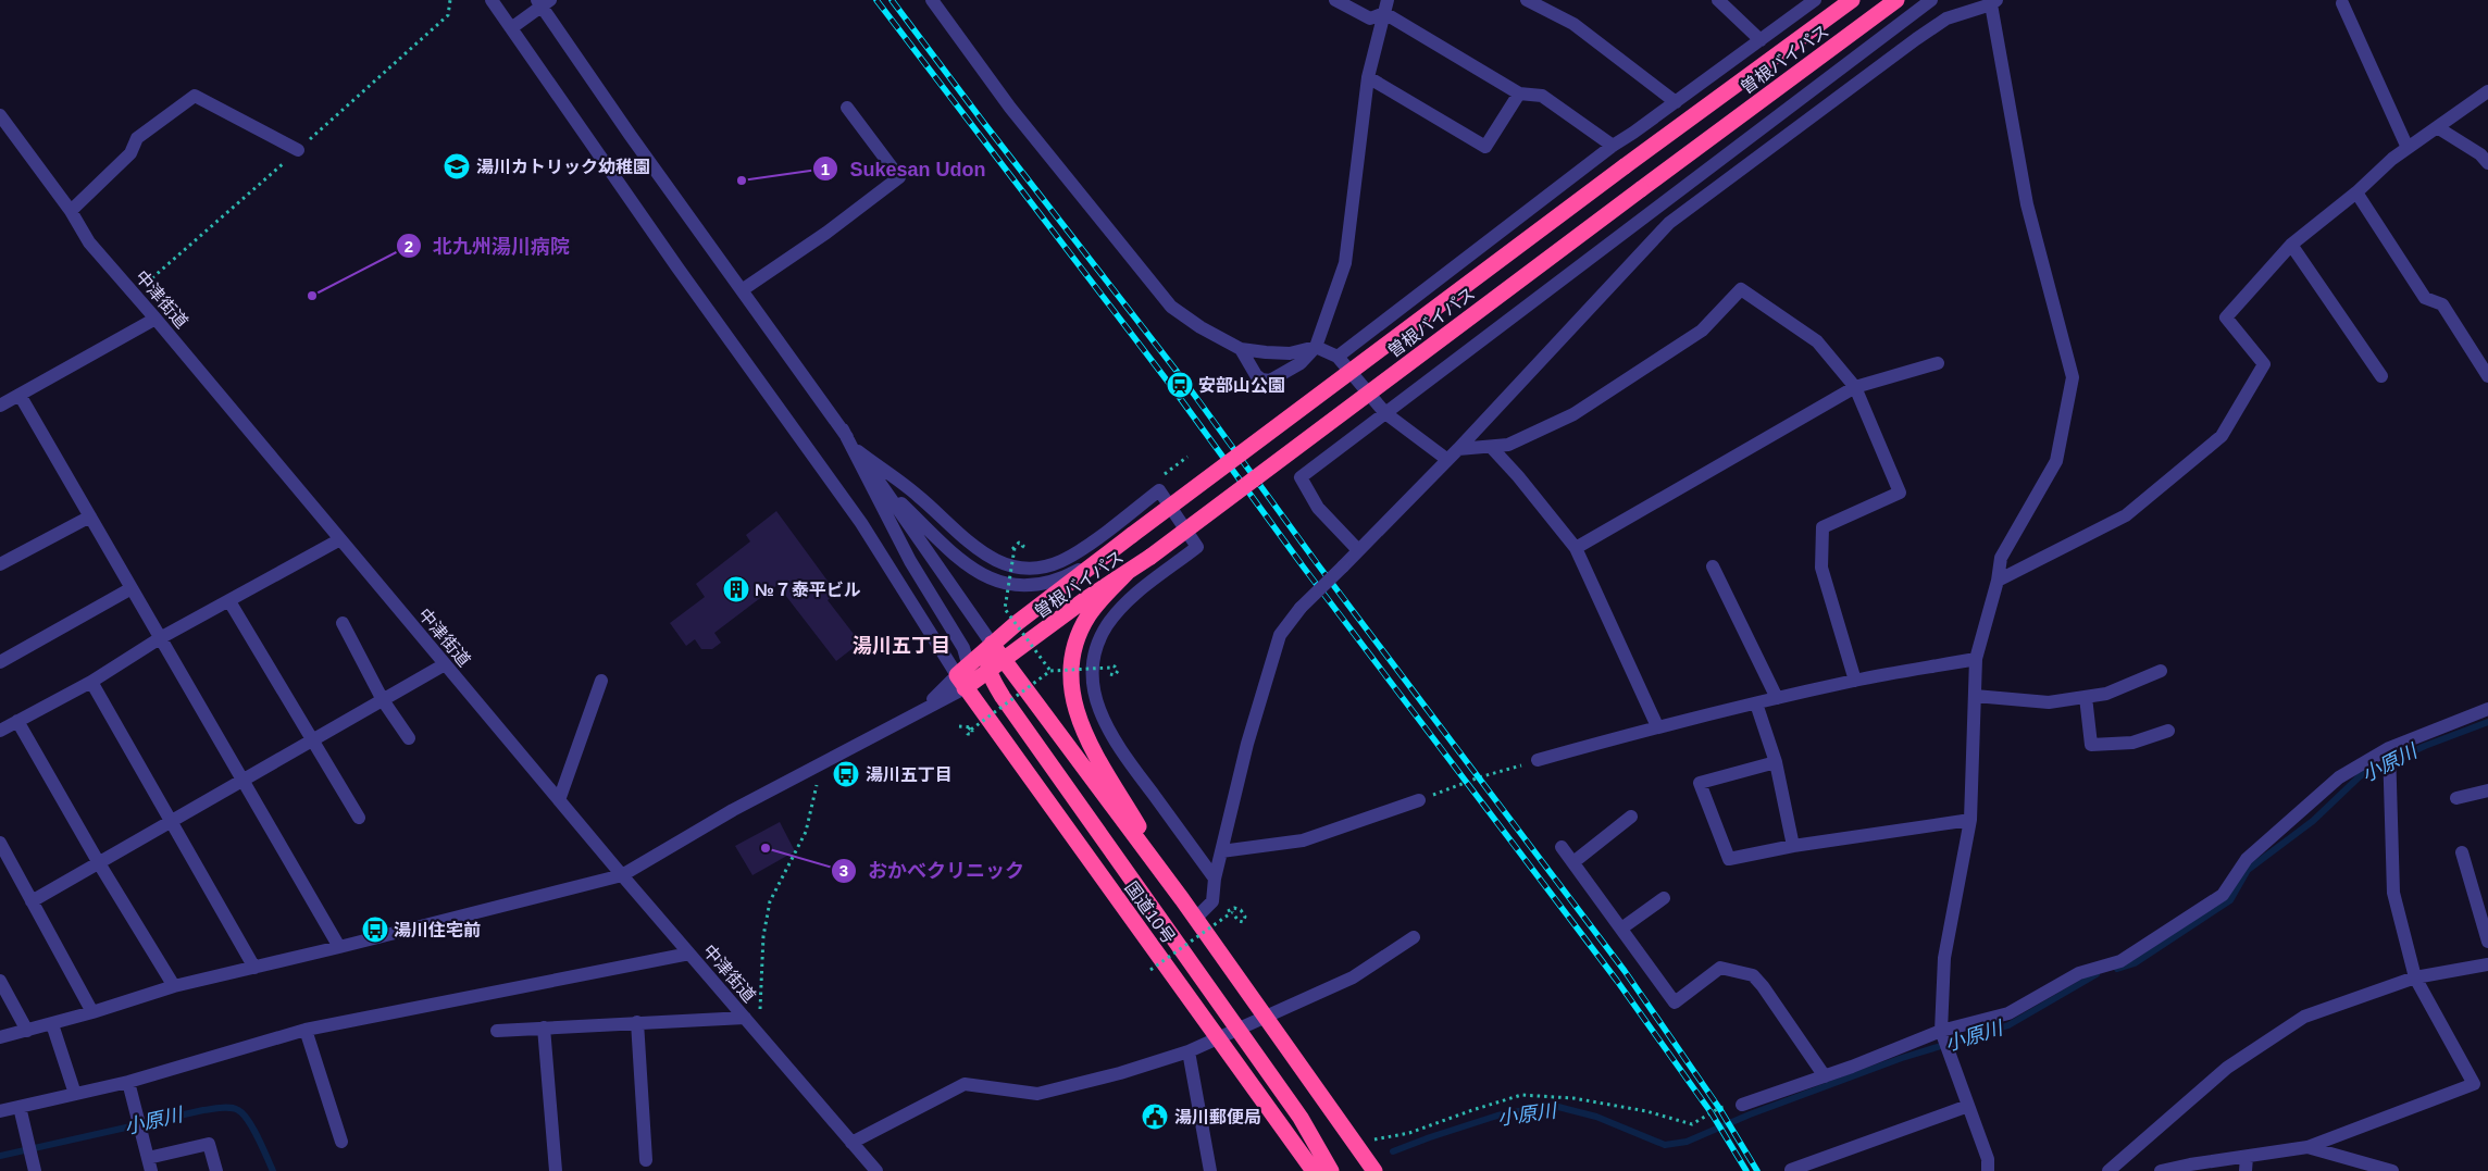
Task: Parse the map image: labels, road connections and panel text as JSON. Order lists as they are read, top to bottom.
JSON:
{
  "streets": {
    "highway": ["曽根バイパス", "国道10号"],
    "street": ["中津街道"]
  },
  "crossings": [
    ["曽根バイパス", "国道10号"]
  ],
  "districts": ["湯川五丁目"],
  "water": ["小原川"],
  "places": {
    "school or university": ["湯川カトリック幼稚園"],
    "other": ["Sukesan Udon", "北九州湯川病院", "おかべクリニック"],
    "station": ["安部山公園"],
    "building": ["№７泰平ビル"],
    "bus stop": ["湯川五丁目", "湯川住宅前"],
    "public building": ["湯川郵便局"]
  }
}
